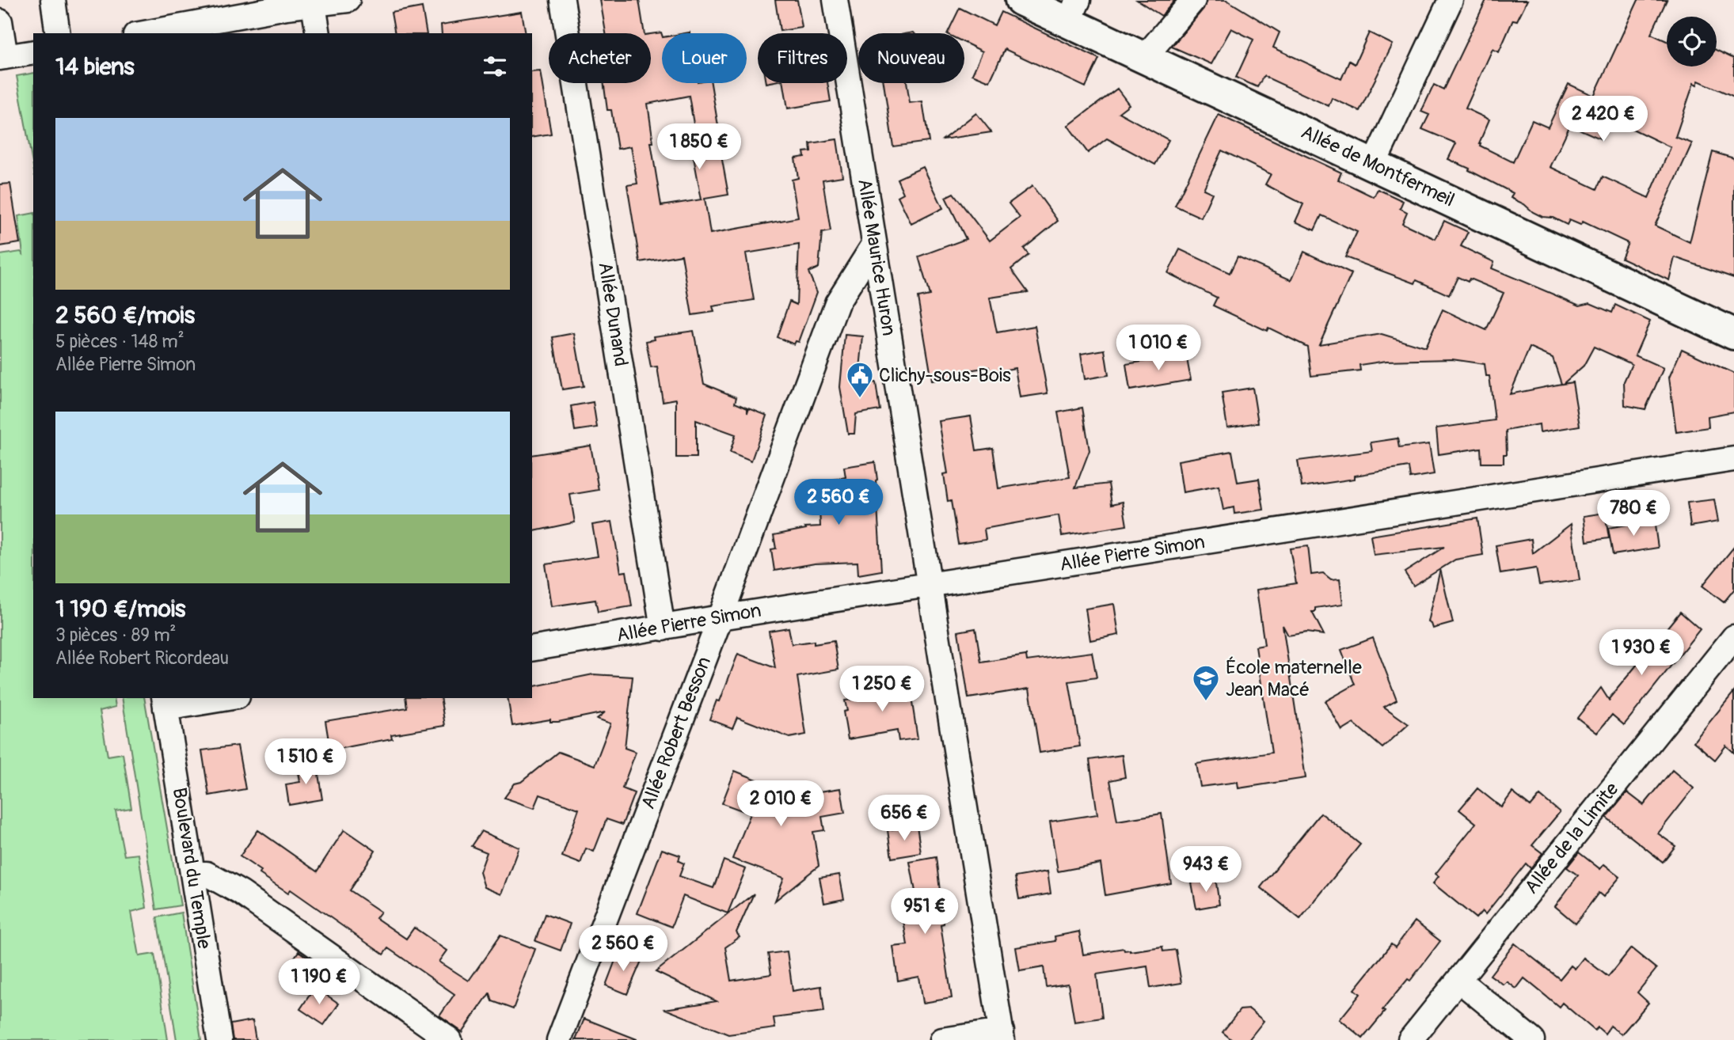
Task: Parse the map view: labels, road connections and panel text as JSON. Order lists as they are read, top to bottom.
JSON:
{
  "streets": {
    "main road": ["Allée de Montfermeil"],
    "street": [
      "Allée Maurice Huron",
      "Allée Dunand",
      "Allée Pierre Simon",
      "Allée Robert Besson",
      "Allée de la Limite",
      "Boulevard du Temple"
    ]
  },
  "crossings": [
    ["Allée Maurice Huron", "Allée Pierre Simon"],
    ["Allée Maurice Huron", "Allée Robert Besson"],
    ["Allée Dunand", "Allée Pierre Simon"],
    ["Allée Pierre Simon", "Allée Robert Besson"]
  ],
  "places": {
    "public building": ["Clichy-sous-Bois"],
    "school or university": ["École maternelle Jean Macé"]
  },
  "page": {
    "chip": [
      "Acheter",
      "Louer",
      "Filtres",
      "Nouveau"
    ],
    "heading": "14 biens",
    "price": [
      "2 420 €",
      "1 850 €",
      "1 010 €",
      "2 560 €",
      "780 €",
      "1 930 €",
      "1 250 €",
      "1 510 €",
      "2 010 €",
      "656 €",
      "943 €",
      "951 €",
      "2 560 €",
      "1 190 €"
    ],
    "list": [
      {
        "name": "2 560 €/mois",
        "note": "5 pièces · 148 m² · Allée Pierre Simon"
      },
      {
        "name": "1 190 €/mois",
        "note": "3 pièces · 89 m² · Allée Robert Ricordeau"
      }
    ]
  }
}
